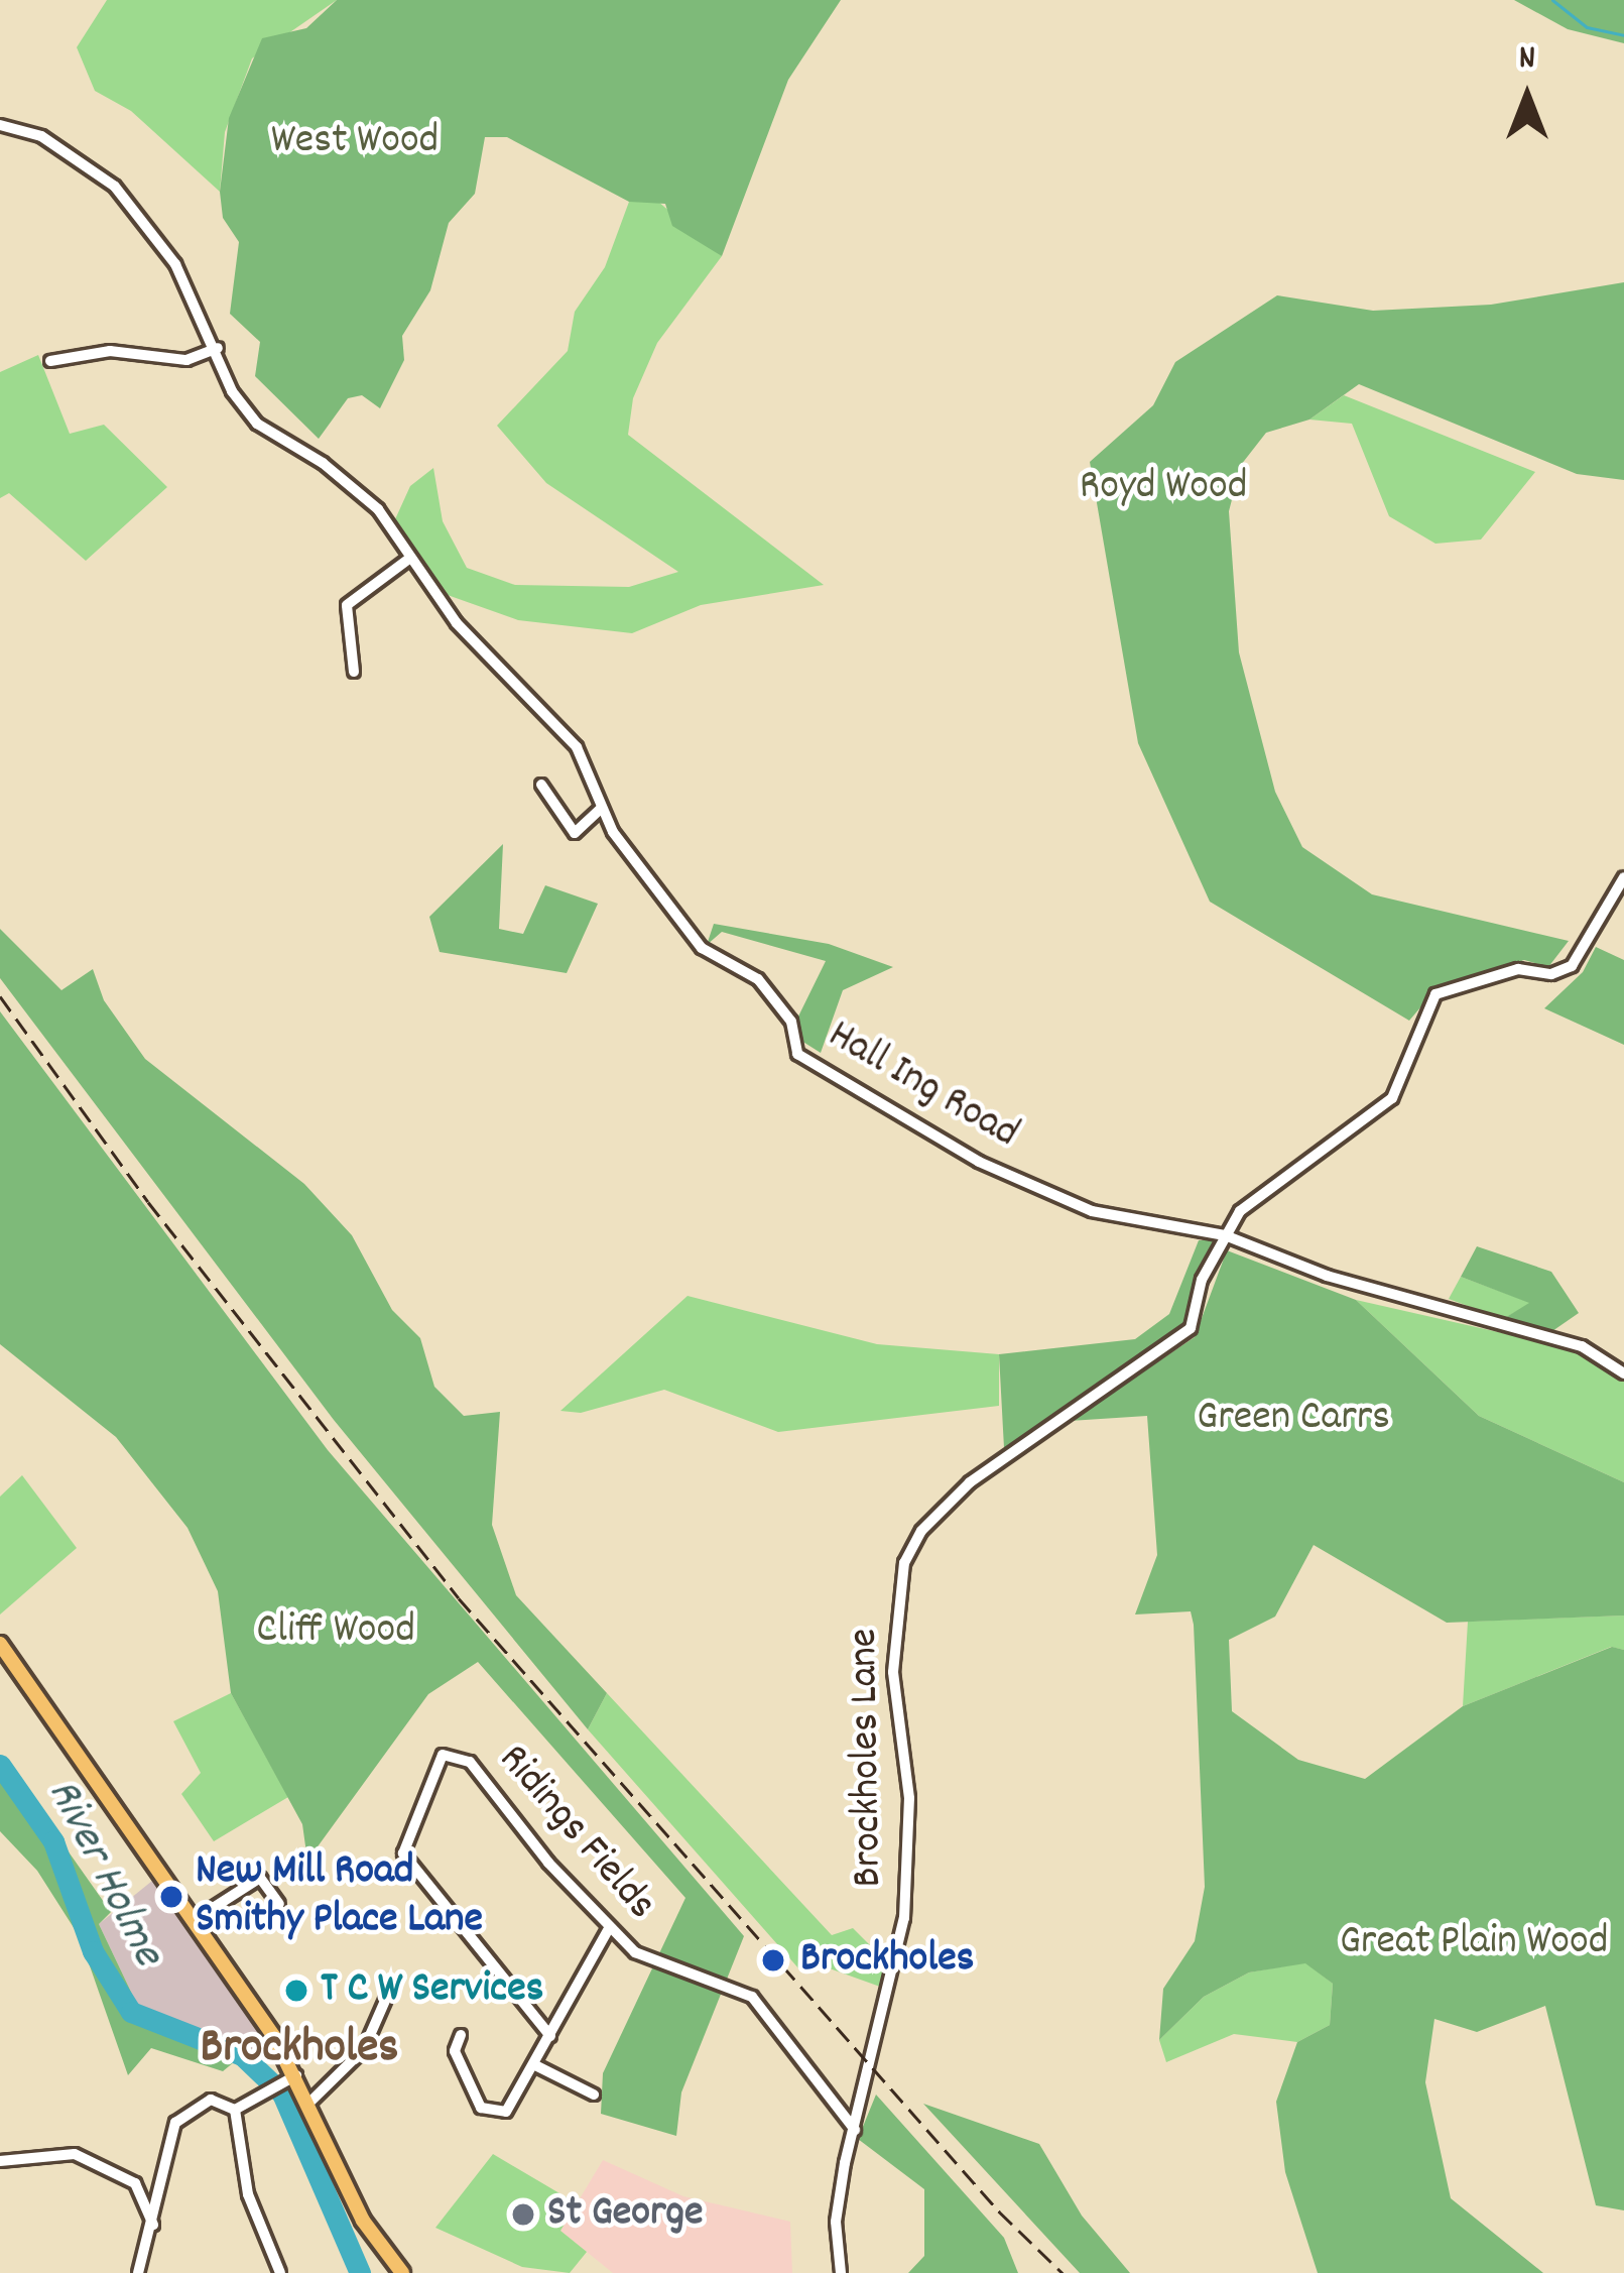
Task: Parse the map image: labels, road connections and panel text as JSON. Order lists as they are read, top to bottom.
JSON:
{
  "streets": {
    "street": ["Hall Ing Road", "Brockholes Lane", "Ridings Fields"]
  },
  "crossings": [
    ["Hall Ing Road", "Brockholes Lane"],
    ["Brockholes Lane", "Ridings Fields"]
  ],
  "districts": ["Brockholes"],
  "water": ["River Holme"],
  "parks": [
    "West Wood",
    "Royd Wood",
    "Green Carrs",
    "Cliff Wood",
    "Great Plain Wood"
  ],
  "places": [
    "New Mill Road Smithy Place Lane",
    "Brockholes",
    "T C W Services",
    "St George"
  ],
  "north": "top"
}
